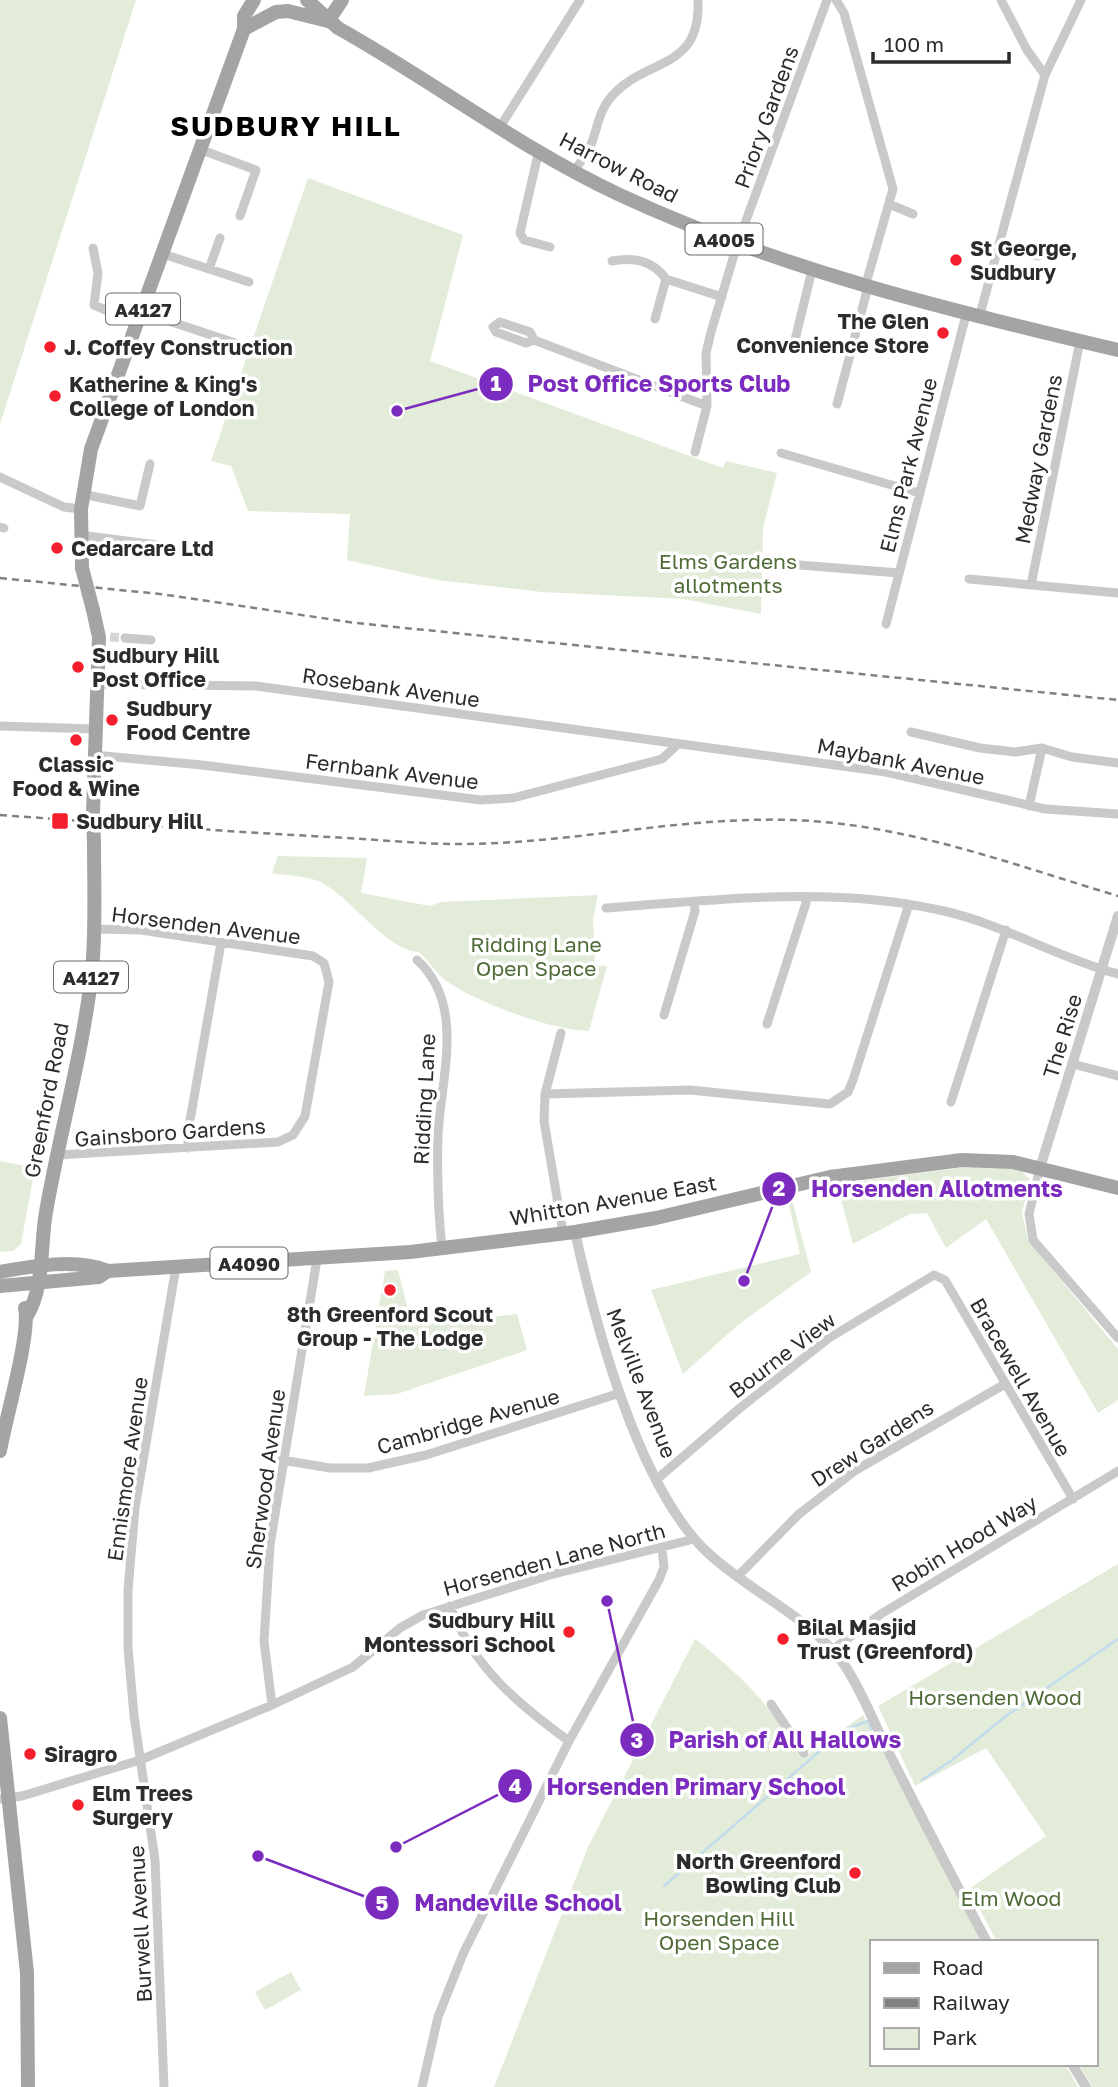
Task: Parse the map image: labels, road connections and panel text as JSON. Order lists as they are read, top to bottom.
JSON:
{
  "streets": {
    "main road": [
      "Harrow Road",
      "A4005",
      "A4127",
      "Greenford Road",
      "Whitton Avenue East",
      "A4090"
    ],
    "street": [
      "Priory Gardens",
      "Medway Gardens",
      "Elms Park Avenue",
      "Rosebank Avenue",
      "Maybank Avenue",
      "Fernbank Avenue",
      "Horsenden Avenue",
      "The Rise",
      "Ridding Lane",
      "Gainsboro Gardens",
      "Bourne View",
      "Bracewell Avenue",
      "Melville Avenue",
      "Cambridge Avenue",
      "Drew Gardens",
      "Ennismore Avenue",
      "Sherwood Avenue",
      "Robin Hood Way",
      "Horsenden Lane North",
      "Burwell Avenue"
    ]
  },
  "crossings": [
    ["Priory Gardens", "Harrow Road"],
    ["Harrow Road", "Medway Gardens"],
    ["Harrow Road", "Elms Park Avenue"],
    ["Harrow Road", "Greenford Road"],
    ["Rosebank Avenue", "Maybank Avenue"],
    ["Rosebank Avenue", "Fernbank Avenue"],
    ["Rosebank Avenue", "Greenford Road"],
    ["Maybank Avenue", "Fernbank Avenue"],
    ["Fernbank Avenue", "Greenford Road"],
    ["Horsenden Avenue", "Greenford Road"],
    ["Horsenden Avenue", "Gainsboro Gardens"],
    ["The Rise", "Whitton Avenue East"],
    ["Ridding Lane", "Whitton Avenue East"],
    ["Greenford Road", "Gainsboro Gardens"],
    ["Greenford Road", "Whitton Avenue East"],
    ["Greenford Road", "A4090"],
    ["Whitton Avenue East", "A4090"],
    ["Whitton Avenue East", "Melville Avenue"],
    ["Whitton Avenue East", "Ennismore Avenue"],
    ["Whitton Avenue East", "Sherwood Avenue"],
    ["Bourne View", "Bracewell Avenue"],
    ["Bourne View", "Melville Avenue"],
    ["Bracewell Avenue", "Drew Gardens"],
    ["Bracewell Avenue", "Robin Hood Way"],
    ["Melville Avenue", "Cambridge Avenue"],
    ["Melville Avenue", "Horsenden Lane North"],
    ["Cambridge Avenue", "Sherwood Avenue"],
    ["Drew Gardens", "Horsenden Lane North"],
    ["Ennismore Avenue", "Horsenden Lane North"],
    ["Ennismore Avenue", "Burwell Avenue"],
    ["Sherwood Avenue", "Horsenden Lane North"],
    ["Robin Hood Way", "Horsenden Lane North"],
    ["Horsenden Lane North", "Burwell Avenue"]
  ],
  "districts": ["SUDBURY HILL"],
  "parks": [
    "Elms Gardens allotments",
    "Ridding Lane Open Space",
    "Horsenden Wood",
    "Elm Wood",
    "Horsenden Hill Open Space"
  ],
  "places": {
    "other": [
      "St George, Sudbury",
      "The Glen Convenience Store",
      "J. Coffey Construction",
      "Katherine & King's College of London",
      "Post Office Sports Club",
      "Cedarcare Ltd",
      "Sudbury Hill Post Office",
      "Sudbury Food Centre",
      "Classic Food & Wine",
      "Horsenden Allotments",
      "8th Greenford Scout Group - The Lodge",
      "Parish of All Hallows",
      "Sudbury Hill Montessori School",
      "Bilal Masjid Trust (Greenford)",
      "Siragro",
      "Elm Trees Surgery",
      "Horsenden Primary School",
      "Mandeville School",
      "North Greenford Bowling Club"
    ],
    "transit": ["Sudbury Hill"]
  },
  "legend": ["Road", "Railway", "Park"],
  "scale_bar": "100 m"
}
